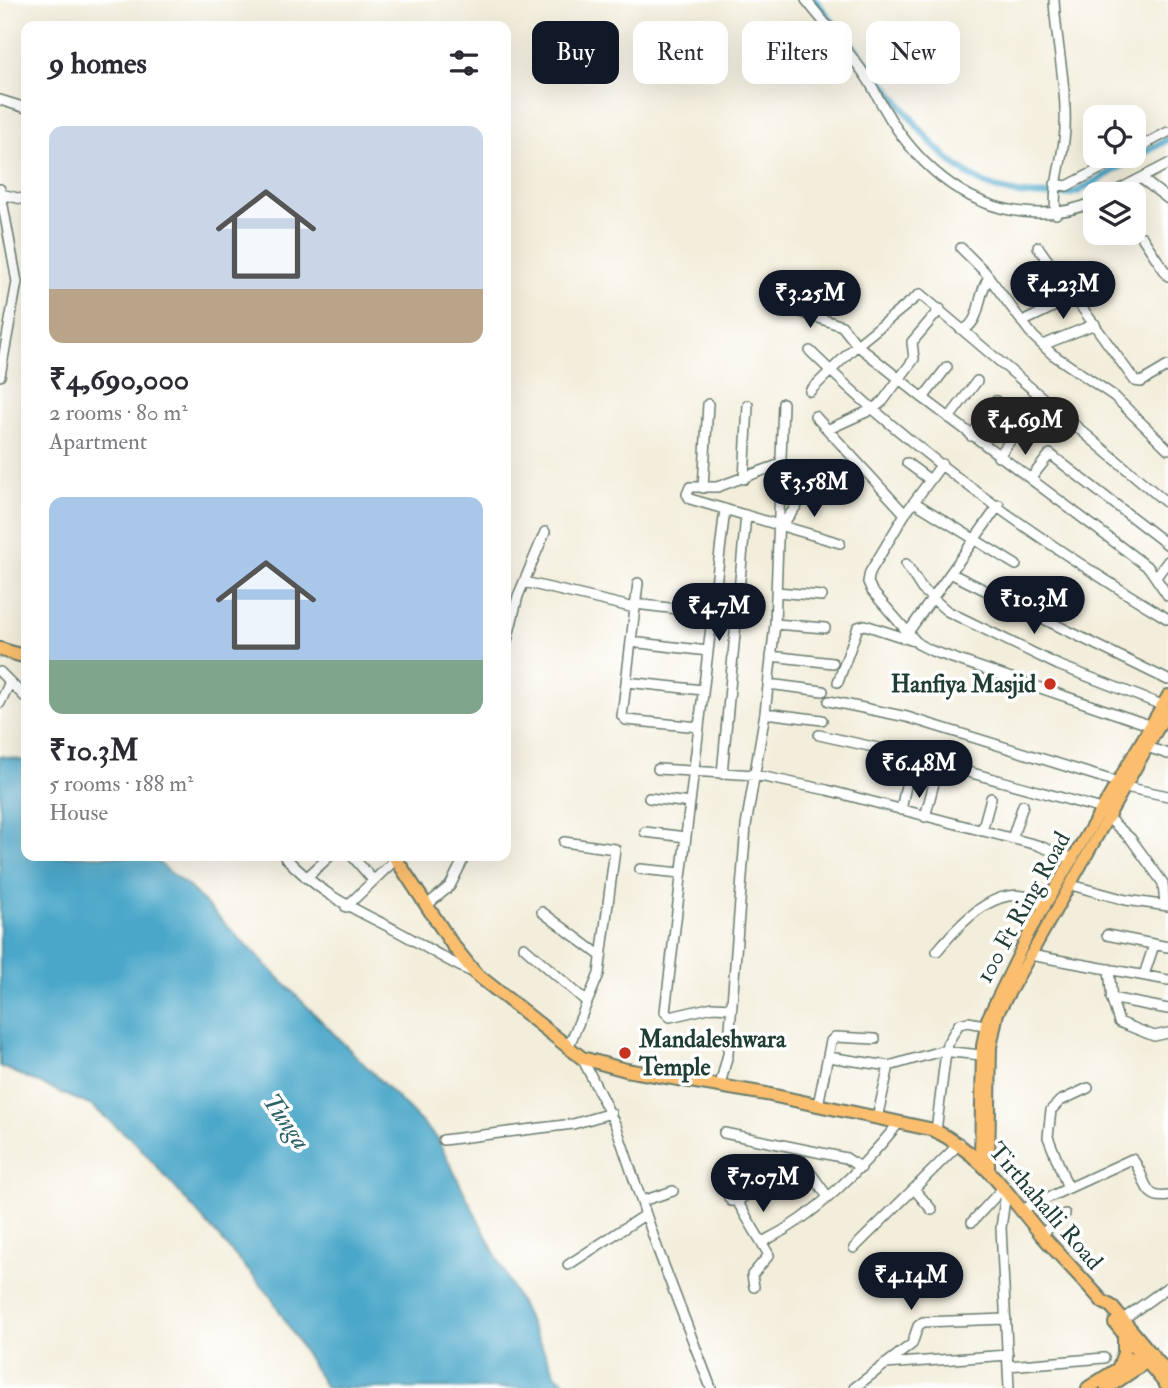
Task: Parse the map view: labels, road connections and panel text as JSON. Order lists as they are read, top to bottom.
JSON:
{
  "streets": {
    "highway": ["Tirthahalli Road"],
    "main road": ["100 Ft Ring Road"]
  },
  "crossings": [
    ["100 Ft Ring Road", "Tirthahalli Road"]
  ],
  "water": ["Tunga"],
  "places": ["Hanfiya Masjid", "Mandaleshwara Temple"],
  "page": {
    "chip": [
      "Buy",
      "Rent",
      "Filters",
      "New"
    ],
    "heading": "9 homes",
    "list": [
      {
        "name": "₹4,690,000",
        "note": "2 rooms · 80 m² · Apartment"
      },
      {
        "name": "₹10.3M",
        "note": "5 rooms · 188 m² · House"
      }
    ],
    "price": [
      "₹4.23M",
      "₹3.25M",
      "₹4.69M",
      "₹3.58M",
      "₹10.3M",
      "₹4.7M",
      "₹6.48M",
      "₹7.07M",
      "₹4.14M"
    ]
  }
}
